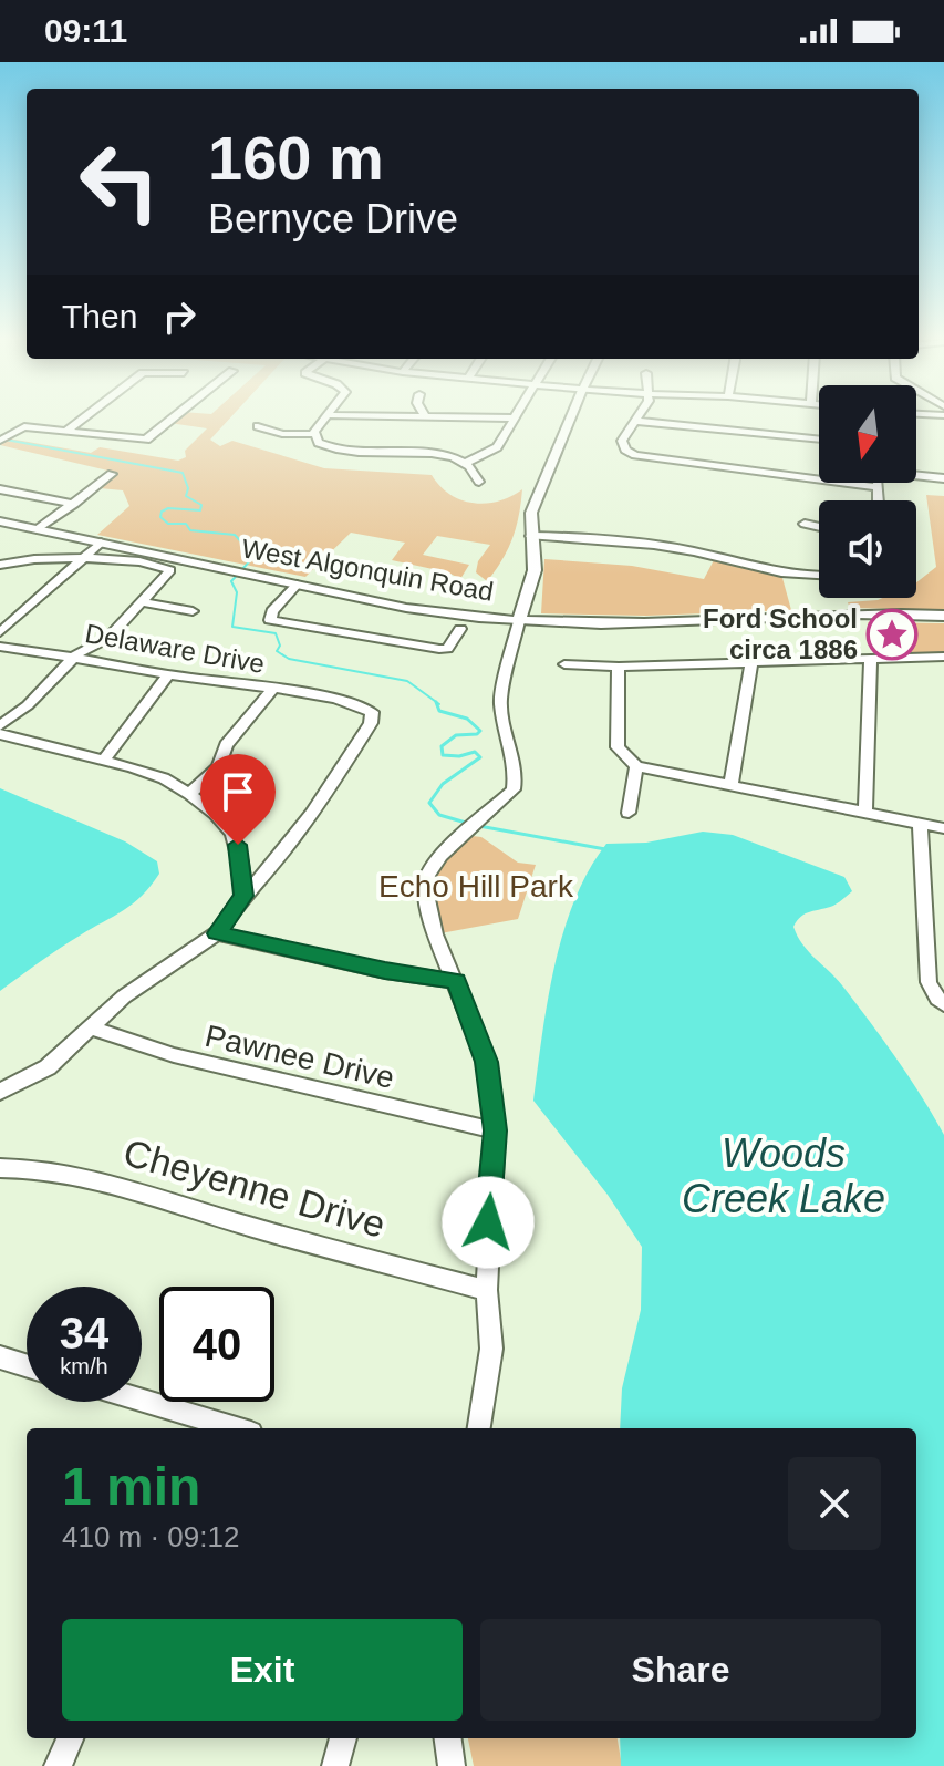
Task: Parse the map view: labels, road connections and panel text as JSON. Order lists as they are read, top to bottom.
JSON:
{
  "streets": {
    "main road": ["West Algonquin Road"],
    "street": ["Delaware Drive", "Pawnee Drive", "Cheyenne Drive"]
  },
  "water": ["Woods Creek Lake"],
  "parks": ["Echo Hill Park"],
  "places": {
    "place": ["Ford School circa 1886"]
  },
  "north": "bottom",
  "page": {
    "status": "09:11",
    "turn": ["160 m", "Bernyce Drive"],
    "then": "Then",
    "speed": "34 km/h",
    "limit": "40",
    "heading": ["1 min", "410 m · 09:12"],
    "buttons": ["Exit", "Share"]
  }
}
